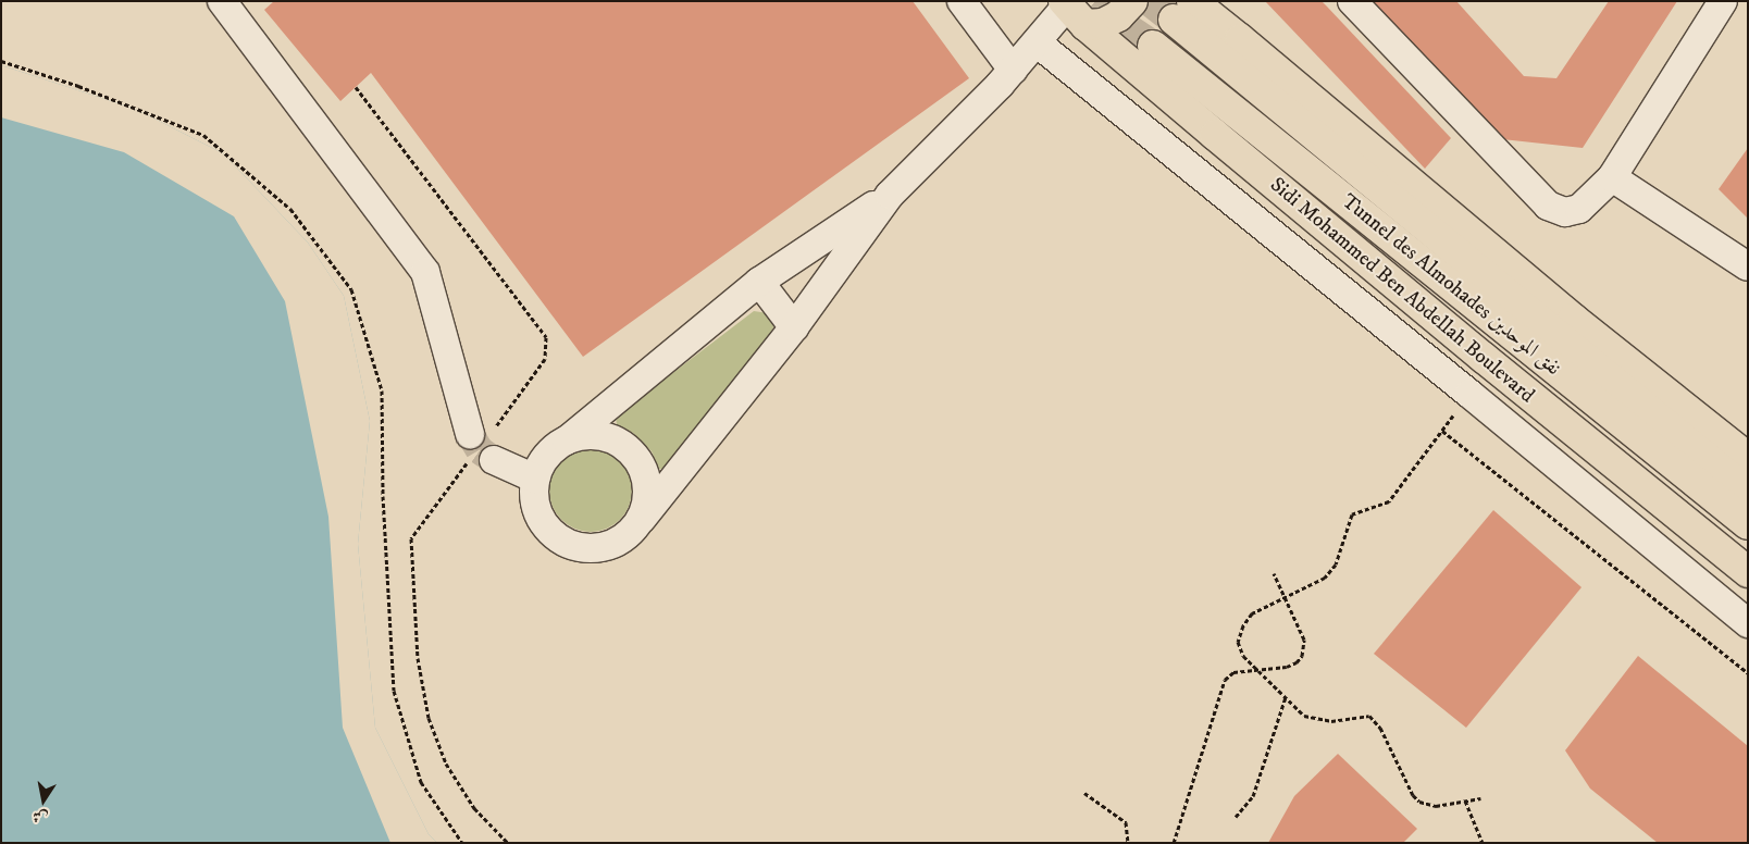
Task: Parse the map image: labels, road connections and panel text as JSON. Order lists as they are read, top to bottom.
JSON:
{
  "streets": {
    "main road": ["Tunnel des Almohades نفق الموحدين", "Sidi Mohammed Ben Abdellah Boulevard"]
  },
  "north": "bottom"
}
